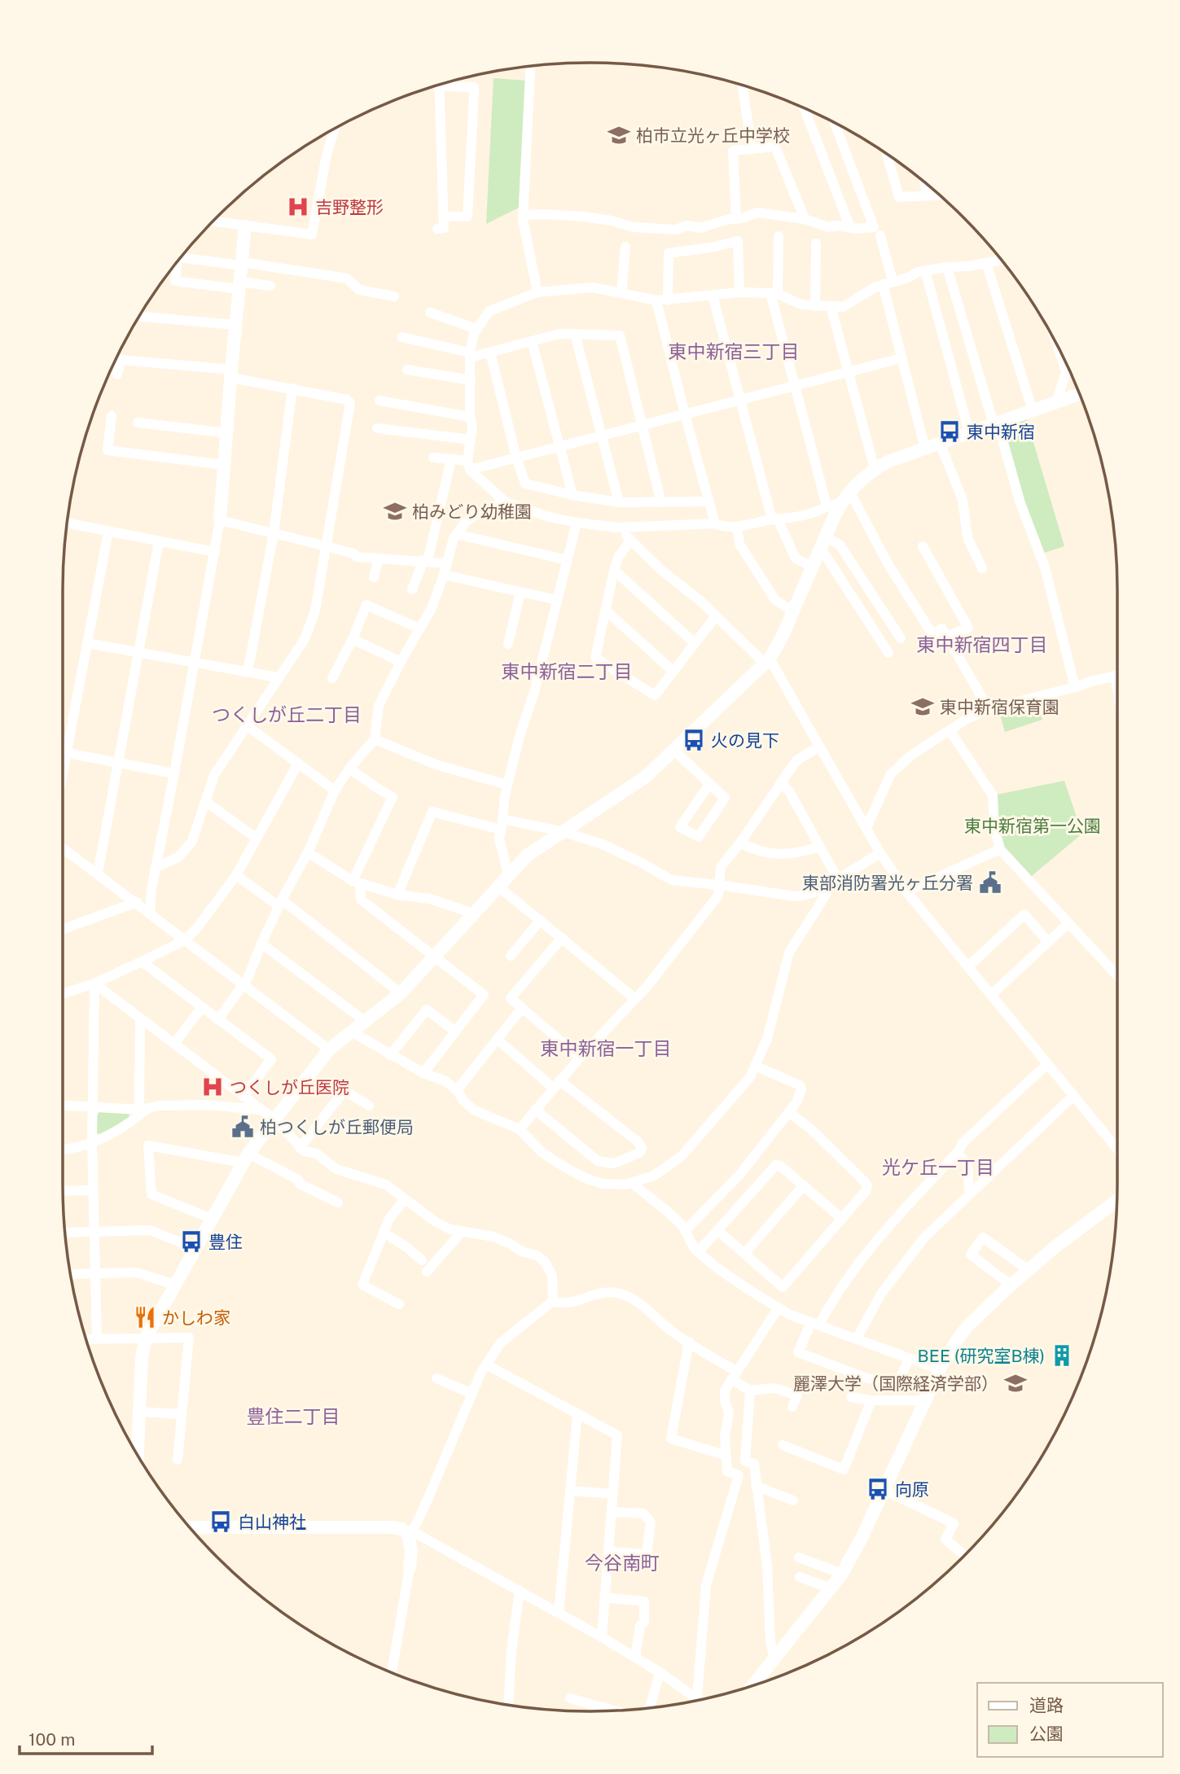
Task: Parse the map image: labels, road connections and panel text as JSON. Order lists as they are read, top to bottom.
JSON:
{
  "districts": [
    "東中新宿三丁目",
    "東中新宿四丁目",
    "東中新宿二丁目",
    "つくしが丘二丁目",
    "東中新宿一丁目",
    "光ケ丘一丁目",
    "豊住二丁目",
    "今谷南町"
  ],
  "parks": ["東中新宿第一公園"],
  "places": {
    "school or university": [
      "柏市立光ヶ丘中学校",
      "柏みどり幼稚園",
      "東中新宿保育園",
      "麗澤大学（国際経済学部）"
    ],
    "hospital": ["吉野整形", "つくしが丘医院"],
    "bus stop": [
      "東中新宿",
      "火の見下",
      "豊住",
      "向原",
      "白山神社"
    ],
    "public building": ["東部消防署光ヶ丘分署", "柏つくしが丘郵便局"],
    "restaurant": ["かしわ家"],
    "building": ["BEE (研究室B棟)"]
  },
  "legend": ["道路", "公園"],
  "scale_bar": "100 m"
}
